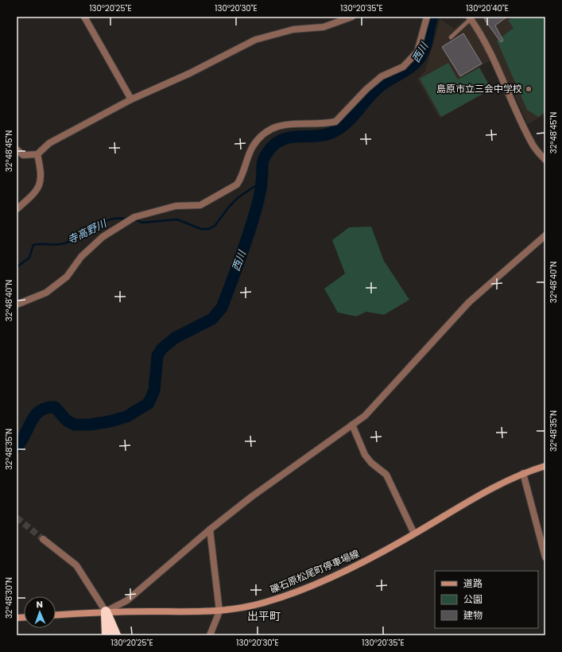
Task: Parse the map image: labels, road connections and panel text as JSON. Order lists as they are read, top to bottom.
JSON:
{
  "streets": {
    "main road": ["礫石原松尾町停車場線"]
  },
  "districts": ["出平町"],
  "water": ["西川", "寺高野川"],
  "places": ["島原市立三会中学校"],
  "legend": ["道路", "公園", "建物"],
  "north": "top",
  "coordinates": [
    "130°20'25\"E",
    "130°20'30\"E",
    "130°20'35\"E",
    "130°20'40\"E",
    "32°48'45\"N",
    "32°48'40\"N",
    "32°48'35\"N",
    "32°48'30\"N"
  ]
}
